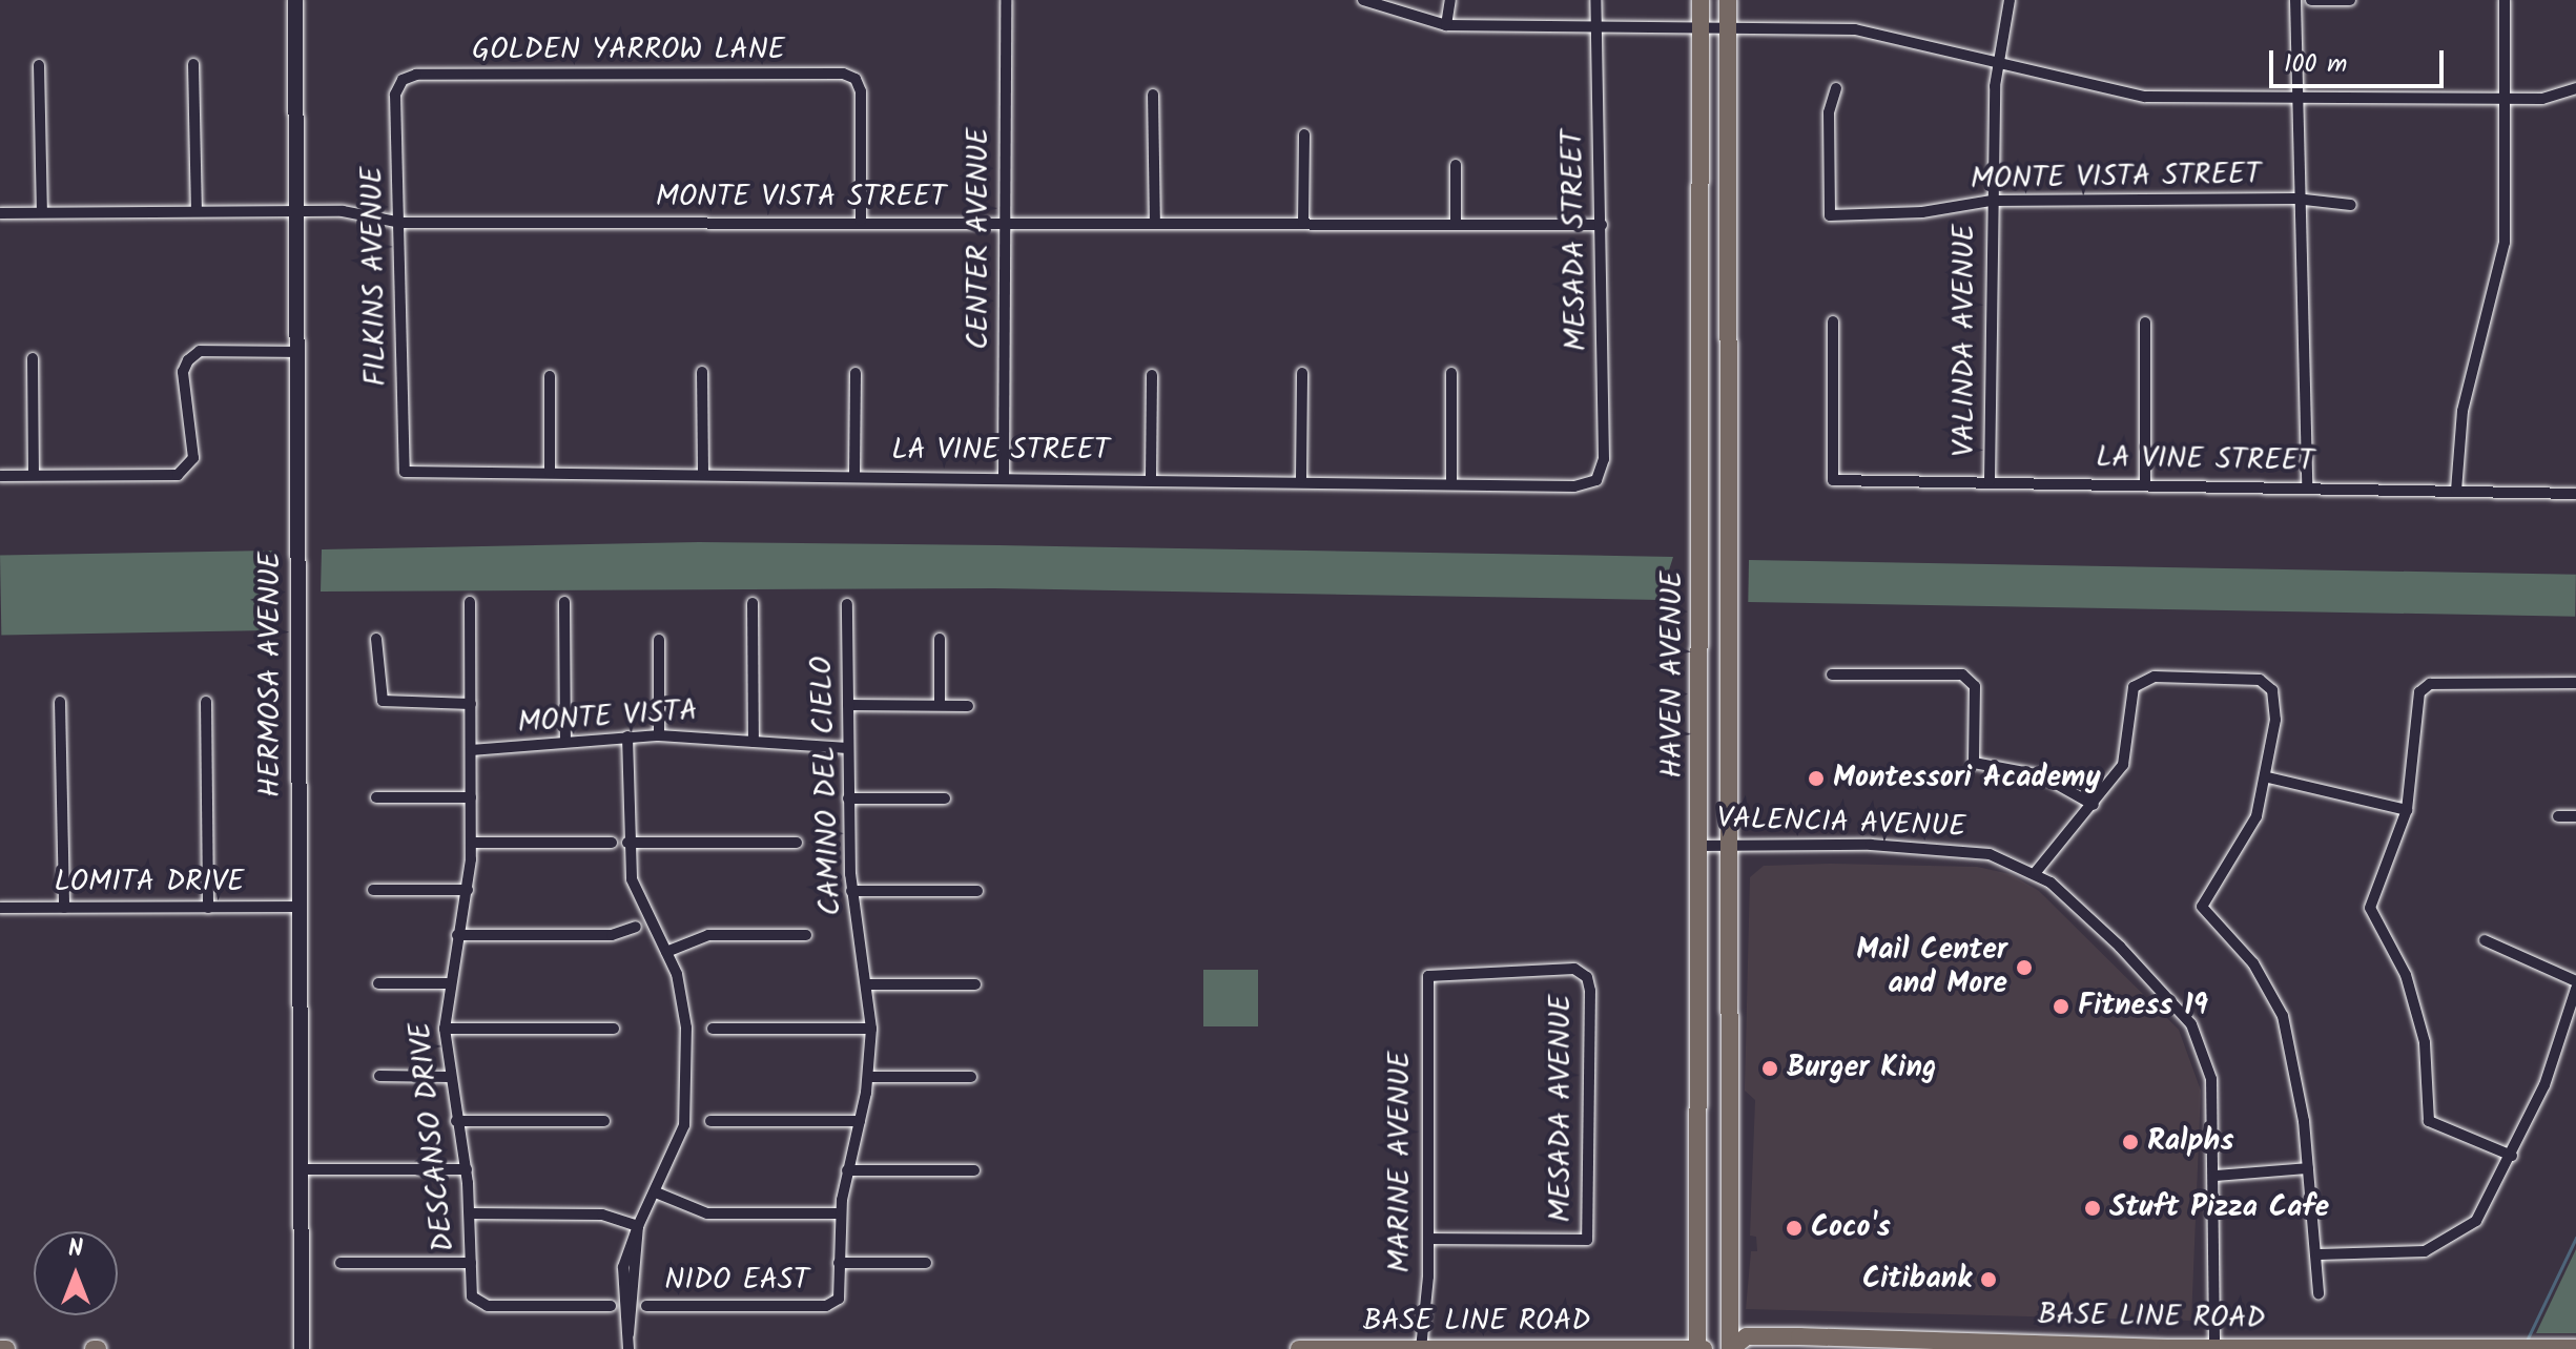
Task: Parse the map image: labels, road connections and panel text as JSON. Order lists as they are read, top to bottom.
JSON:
{
  "streets": {
    "main road": ["HAVEN AVENUE", "BASE LINE ROAD"],
    "street": [
      "GOLDEN YARROW LANE",
      "MONTE VISTA STREET",
      "CENTER AVENUE",
      "MESADA STREET",
      "FILKINS AVENUE",
      "VALINDA AVENUE",
      "LA VINE STREET",
      "HERMOSA AVENUE",
      "MONTE VISTA",
      "CAMINO DEL CIELO",
      "VALENCIA AVENUE",
      "LOMITA DRIVE",
      "MESADA AVENUE",
      "DESCANSO DRIVE",
      "MARINE AVENUE",
      "NIDO EAST"
    ]
  },
  "crossings": [
    ["GOLDEN YARROW LANE", "MONTE VISTA STREET"],
    ["GOLDEN YARROW LANE", "FILKINS AVENUE"],
    ["MONTE VISTA STREET", "CENTER AVENUE"],
    ["MONTE VISTA STREET", "MESADA STREET"],
    ["MONTE VISTA STREET", "FILKINS AVENUE"],
    ["MONTE VISTA STREET", "VALINDA AVENUE"],
    ["MONTE VISTA STREET", "HERMOSA AVENUE"],
    ["CENTER AVENUE", "LA VINE STREET"],
    ["MESADA STREET", "LA VINE STREET"],
    ["FILKINS AVENUE", "LA VINE STREET"],
    ["VALINDA AVENUE", "LA VINE STREET"],
    ["HERMOSA AVENUE", "LOMITA DRIVE"],
    ["HAVEN AVENUE", "VALENCIA AVENUE"],
    ["HAVEN AVENUE", "BASE LINE ROAD"],
    ["MONTE VISTA", "CAMINO DEL CIELO"],
    ["MONTE VISTA", "DESCANSO DRIVE"],
    ["CAMINO DEL CIELO", "NIDO EAST"],
    ["VALENCIA AVENUE", "BASE LINE ROAD"],
    ["MESADA AVENUE", "MARINE AVENUE"],
    ["MARINE AVENUE", "BASE LINE ROAD"]
  ],
  "places": [
    "Montessori Academy",
    "Mail Center and More",
    "Fitness 19",
    "Burger King",
    "Ralphs",
    "Stuft Pizza Cafe",
    "Coco's",
    "Citibank"
  ],
  "scale_bar": "100 m",
  "north": "top"
}
